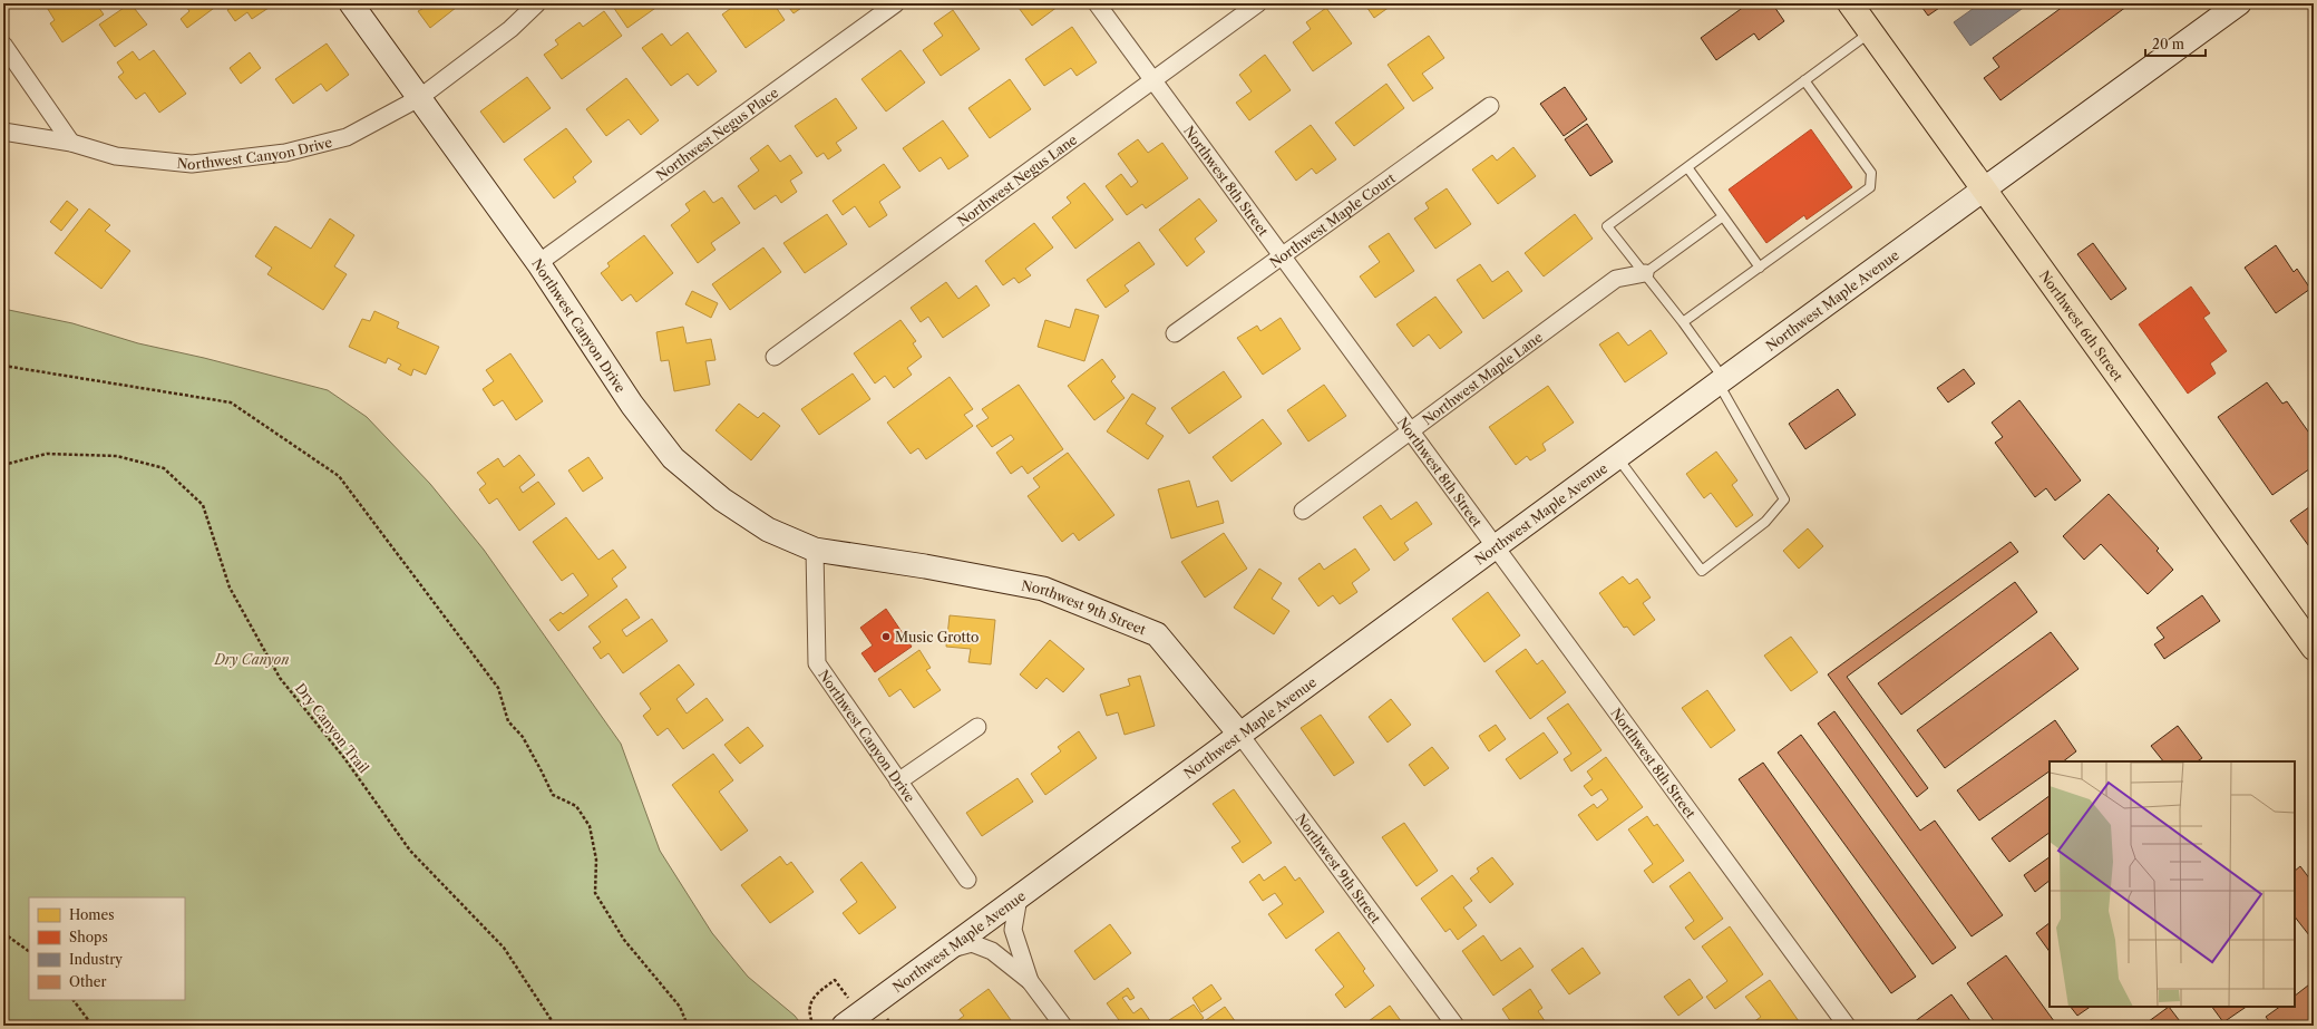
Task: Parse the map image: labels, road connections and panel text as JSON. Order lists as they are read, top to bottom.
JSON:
{
  "streets": {
    "main road": [
      "Northwest Canyon Drive",
      "Northwest Maple Avenue",
      "Northwest 6th Street",
      "Northwest 9th Street"
    ],
    "street": [
      "Northwest Negus Place",
      "Northwest Negus Lane",
      "Northwest 8th Street",
      "Northwest Maple Court",
      "Northwest Maple Lane"
    ],
    "path": ["Dry Canyon Trail"]
  },
  "crossings": [
    ["Northwest Negus Place", "Northwest Canyon Drive"],
    ["Northwest Canyon Drive", "Northwest 9th Street"],
    ["Northwest Negus Lane", "Northwest 8th Street"],
    ["Northwest 8th Street", "Northwest Maple Court"],
    ["Northwest 8th Street", "Northwest Maple Avenue"],
    ["Northwest 8th Street", "Northwest Maple Lane"],
    ["Northwest Maple Avenue", "Northwest 6th Street"],
    ["Northwest Maple Avenue", "Northwest 9th Street"]
  ],
  "parks": ["Dry Canyon"],
  "places": ["Music Grotto"],
  "legend": [
    "Homes",
    "Shops",
    "Industry",
    "Other"
  ],
  "scale_bar": "20 m"
}
